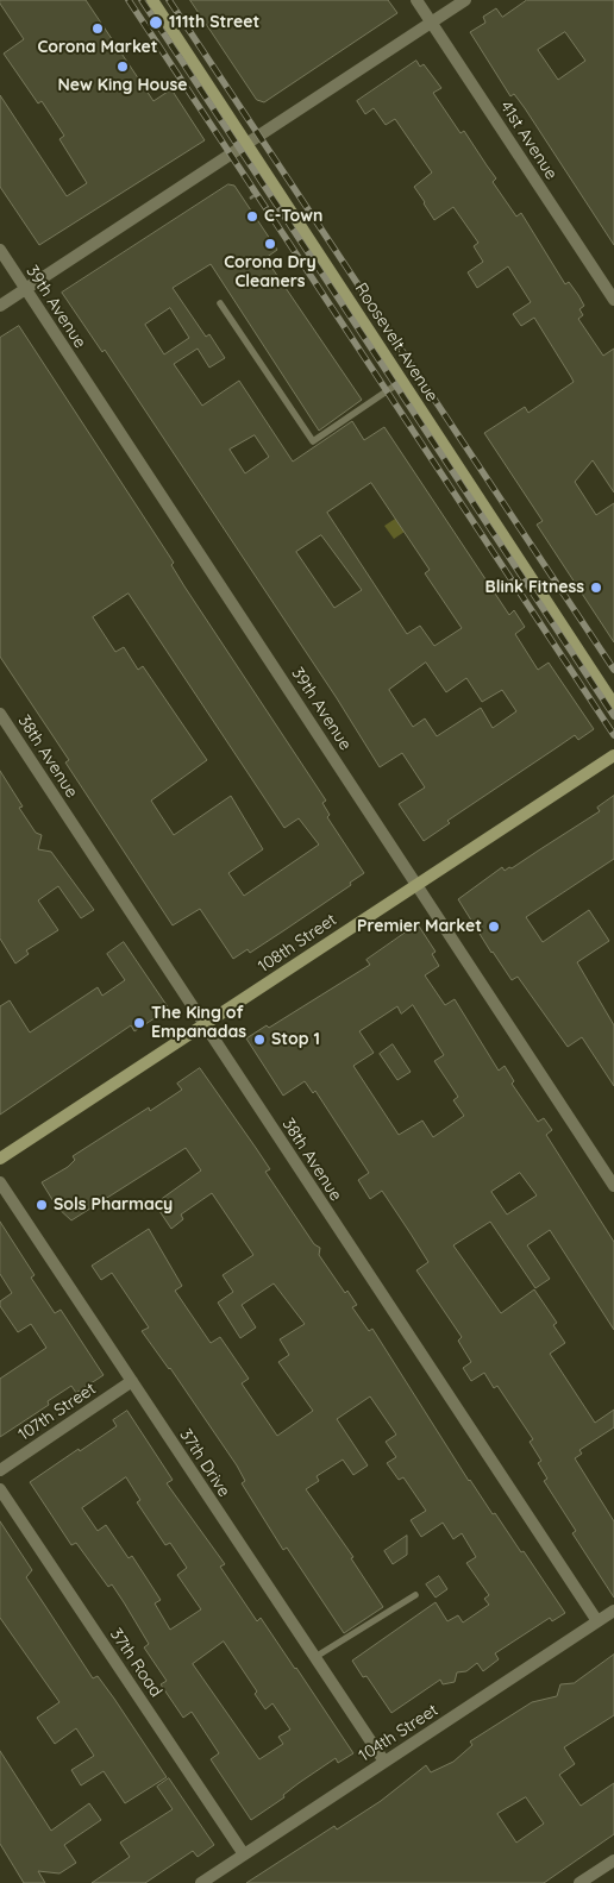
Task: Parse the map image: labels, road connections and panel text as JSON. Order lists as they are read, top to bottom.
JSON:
{
  "streets": {
    "main road": ["Roosevelt Avenue", "108th Street"],
    "street": [
      "41st Avenue",
      "39th Avenue",
      "38th Avenue",
      "107th Street",
      "37th Drive",
      "37th Road",
      "104th Street"
    ]
  },
  "crossings": [
    ["39th Avenue", "108th Street"],
    ["38th Avenue", "108th Street"],
    ["38th Avenue", "104th Street"],
    ["107th Street", "37th Drive"],
    ["37th Drive", "104th Street"],
    ["37th Road", "104th Street"]
  ],
  "places": [
    "111th Street",
    "Corona Market",
    "New King House",
    "C-Town",
    "Corona Dry Cleaners",
    "Blink Fitness",
    "Premier Market",
    "The King of Empanadas",
    "Stop 1",
    "Sols Pharmacy"
  ]
}
